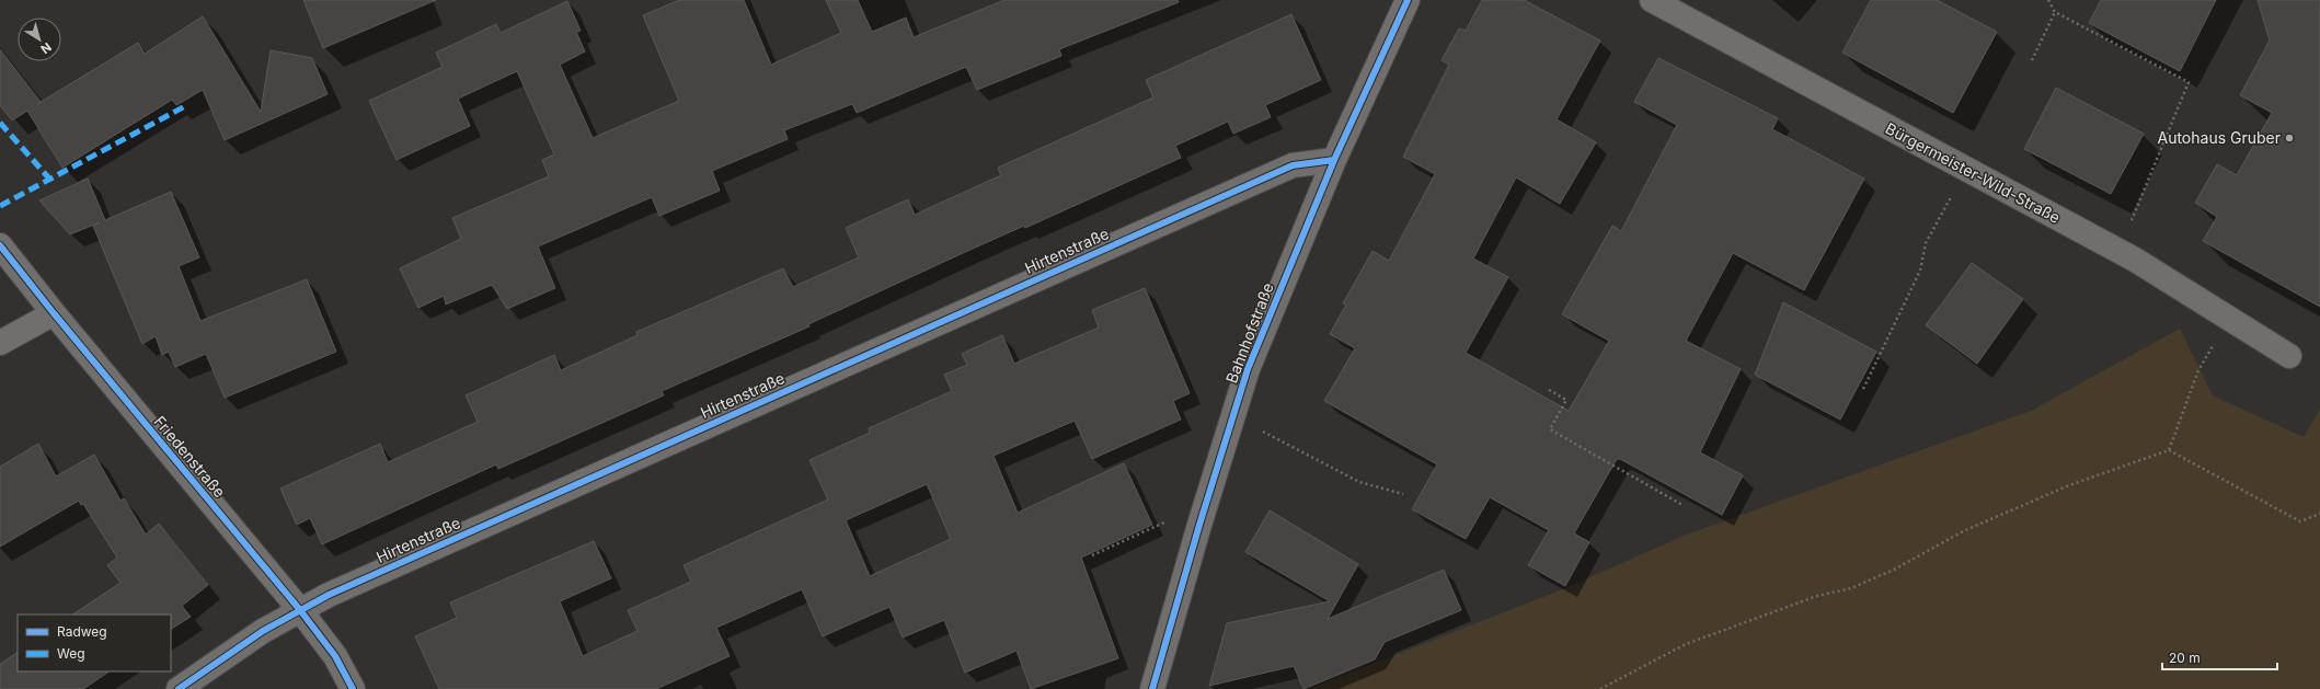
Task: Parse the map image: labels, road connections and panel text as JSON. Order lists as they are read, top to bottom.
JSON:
{
  "streets": {
    "street": [
      "Bürgermeister-Wild-Straße",
      "Hirtenstraße",
      "Bahnhofstraße",
      "Friedenstraße"
    ]
  },
  "crossings": [
    ["Hirtenstraße", "Bahnhofstraße"],
    ["Hirtenstraße", "Friedenstraße"]
  ],
  "places": ["Autohaus Gruber"],
  "legend": ["Radweg", "Weg"],
  "scale_bar": "20 m",
  "north": "bottom right"
}
